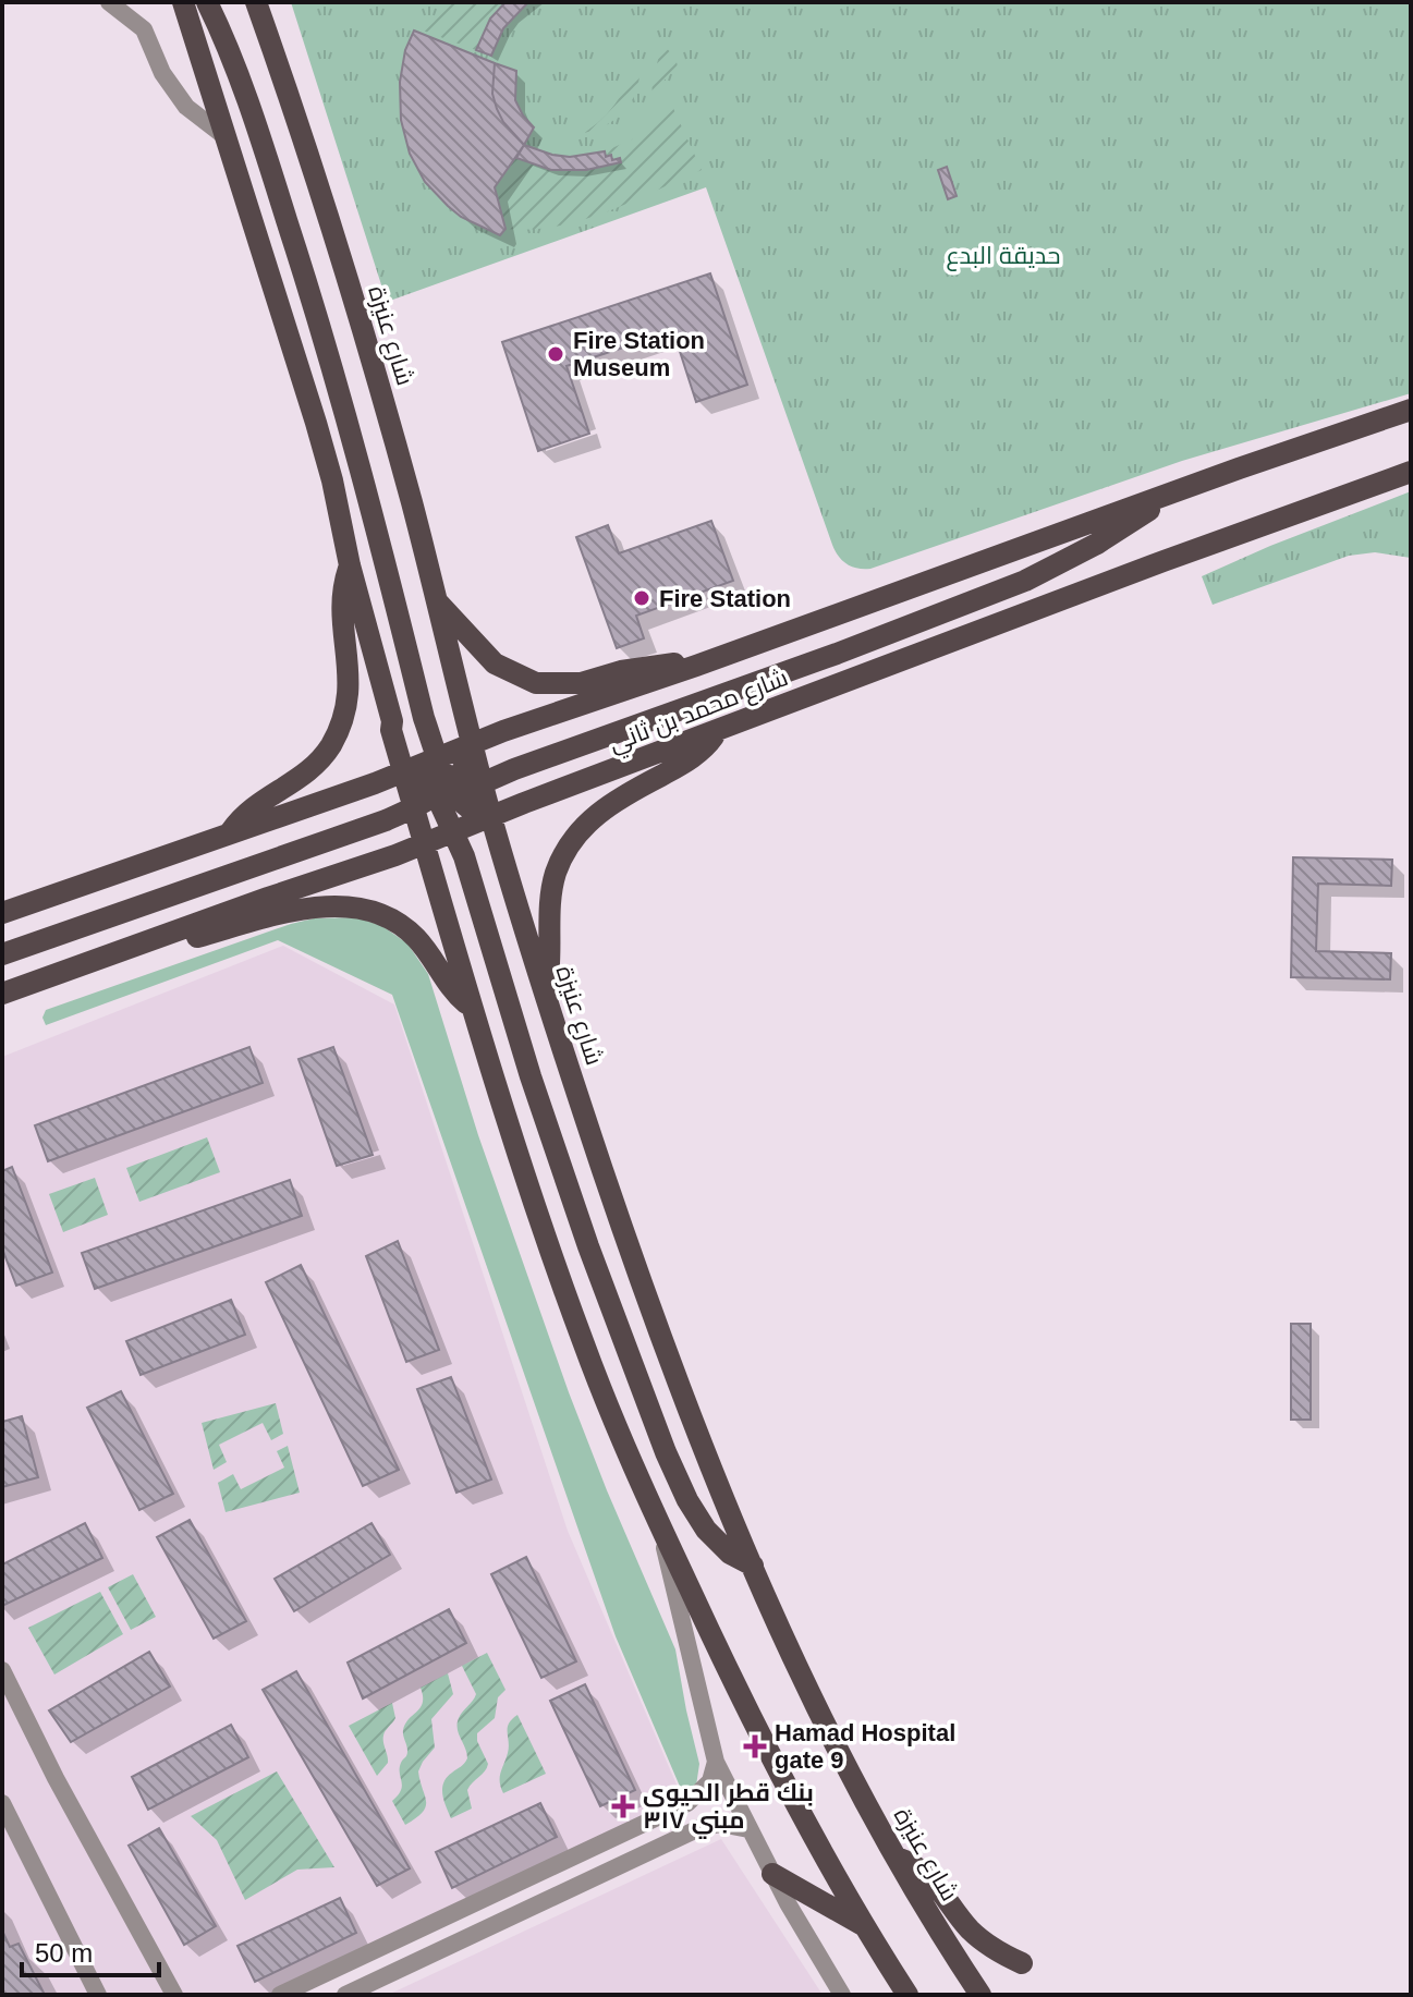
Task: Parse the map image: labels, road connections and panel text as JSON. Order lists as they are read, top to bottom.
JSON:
{
  "streets": {
    "main road": ["شارع عنيزة", "شارع محمد بن ثاني"]
  },
  "crossings": [
    ["شارع عنيزة", "شارع محمد بن ثاني"]
  ],
  "parks": ["حديقة البدع"],
  "places": {
    "other": ["Fire Station Museum", "Fire Station"],
    "health": ["Hamad Hospital gate 9", "بنك قطر الحيوي مبني ٣١٧"]
  },
  "scale_bar": "50 m"
}
